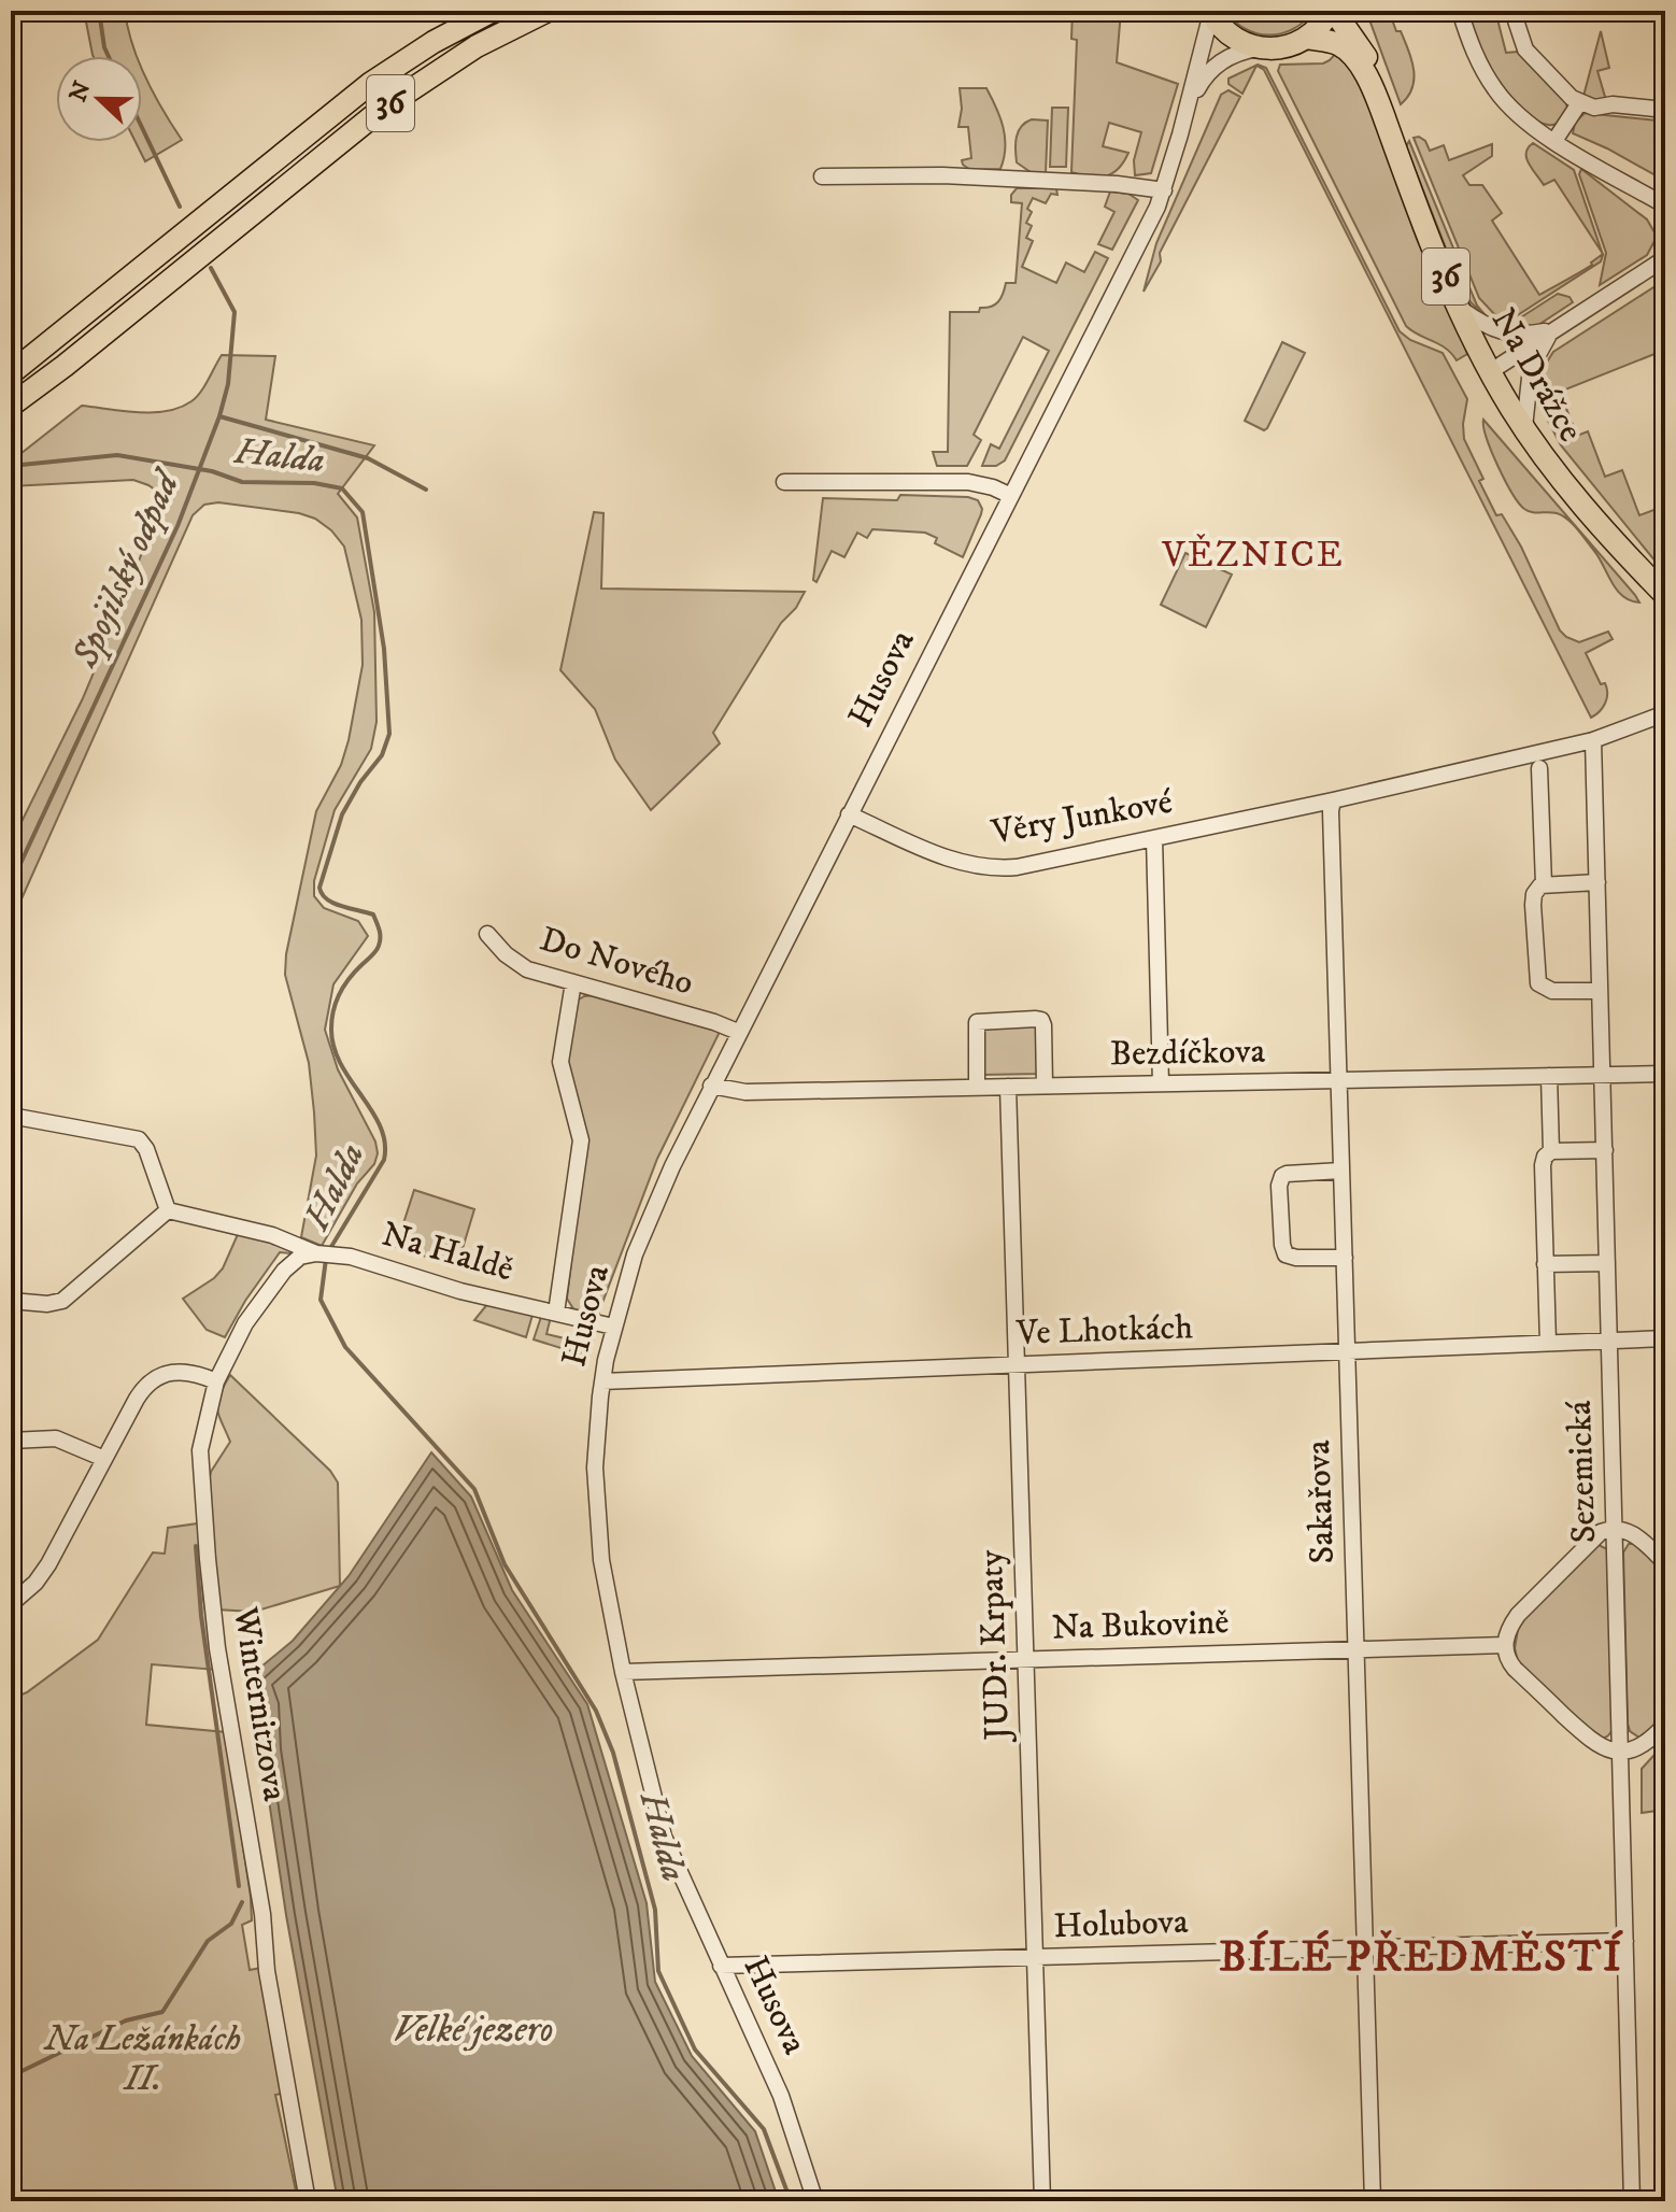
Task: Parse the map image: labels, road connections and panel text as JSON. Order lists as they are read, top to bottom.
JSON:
{
  "streets": {
    "main road": ["36", "Na Drážce", "Husova"],
    "street": [
      "Věry Junkové",
      "Do Nového",
      "Bezdíčkova",
      "Na Haldě",
      "Ve Lhotkách",
      "Sezemická",
      "Sakařova",
      "Na Bukovině",
      "JUDr. Krpaty",
      "Winternitzova",
      "Holubova"
    ]
  },
  "crossings": [
    ["36", "Na Drážce"],
    ["36", "Husova"],
    ["Na Drážce", "Husova"],
    ["Husova", "Věry Junkové"],
    ["Husova", "Do Nového"],
    ["Husova", "Bezdíčkova"],
    ["Husova", "Na Haldě"],
    ["Husova", "Ve Lhotkách"],
    ["Husova", "Na Bukovině"],
    ["Husova", "Holubova"],
    ["Věry Junkové", "Sezemická"],
    ["Věry Junkové", "Sakařova"],
    ["Bezdíčkova", "Sezemická"],
    ["Bezdíčkova", "Sakařova"],
    ["Bezdíčkova", "JUDr. Krpaty"],
    ["Na Haldě", "Winternitzova"],
    ["Ve Lhotkách", "Sezemická"],
    ["Ve Lhotkách", "Sakařova"],
    ["Ve Lhotkách", "JUDr. Krpaty"],
    ["Sezemická", "Holubova"],
    ["Sakařova", "Na Bukovině"],
    ["Sakařova", "Holubova"],
    ["Na Bukovině", "JUDr. Krpaty"],
    ["JUDr. Krpaty", "Holubova"]
  ],
  "districts": ["VĚZNICE", "BÍLÉ PŘEDMĚSTÍ"],
  "water": ["Halda", "Spojilský odpad", "Velké jezero"],
  "parks": ["Na Ležánkách II."],
  "north": "left"
}
